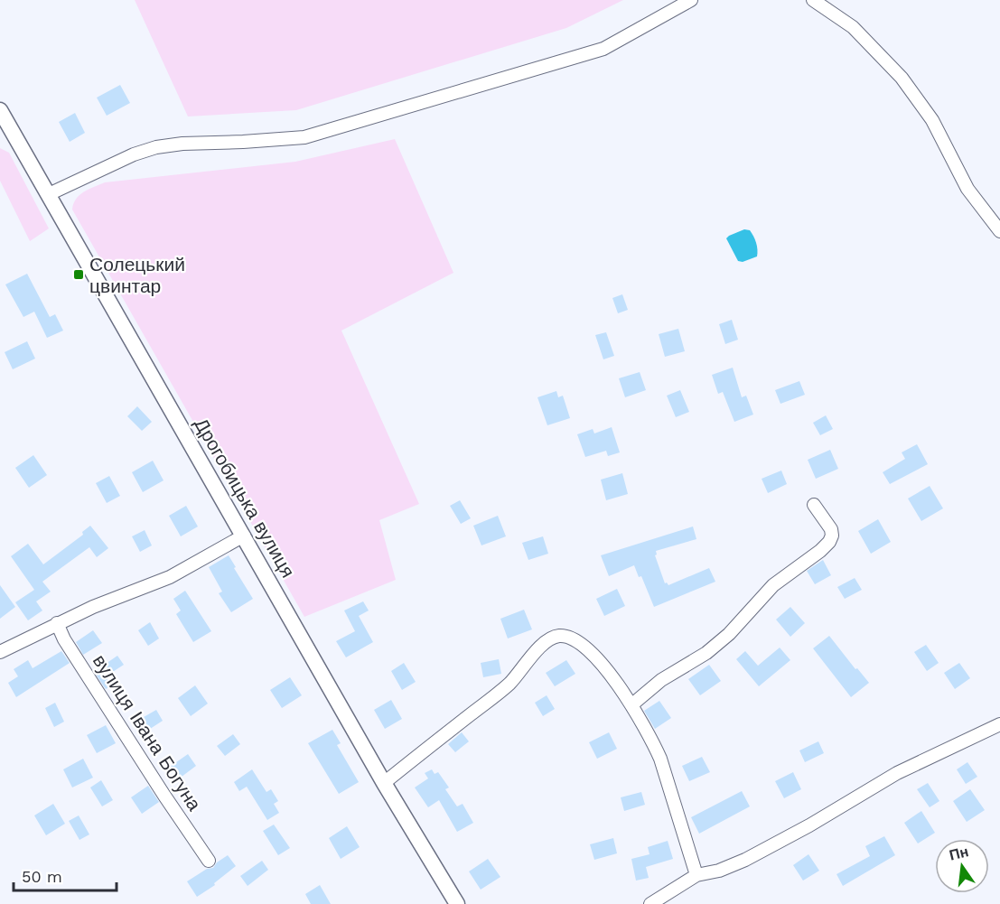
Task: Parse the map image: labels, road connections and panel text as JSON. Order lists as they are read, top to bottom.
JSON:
{
  "streets": {
    "street": ["Дрогобицька вулиця", "вулиця Івана Богуна"]
  },
  "places": {
    "transit": ["Солецький цвинтар"]
  },
  "scale_bar": "50 m",
  "north": "top"
}
